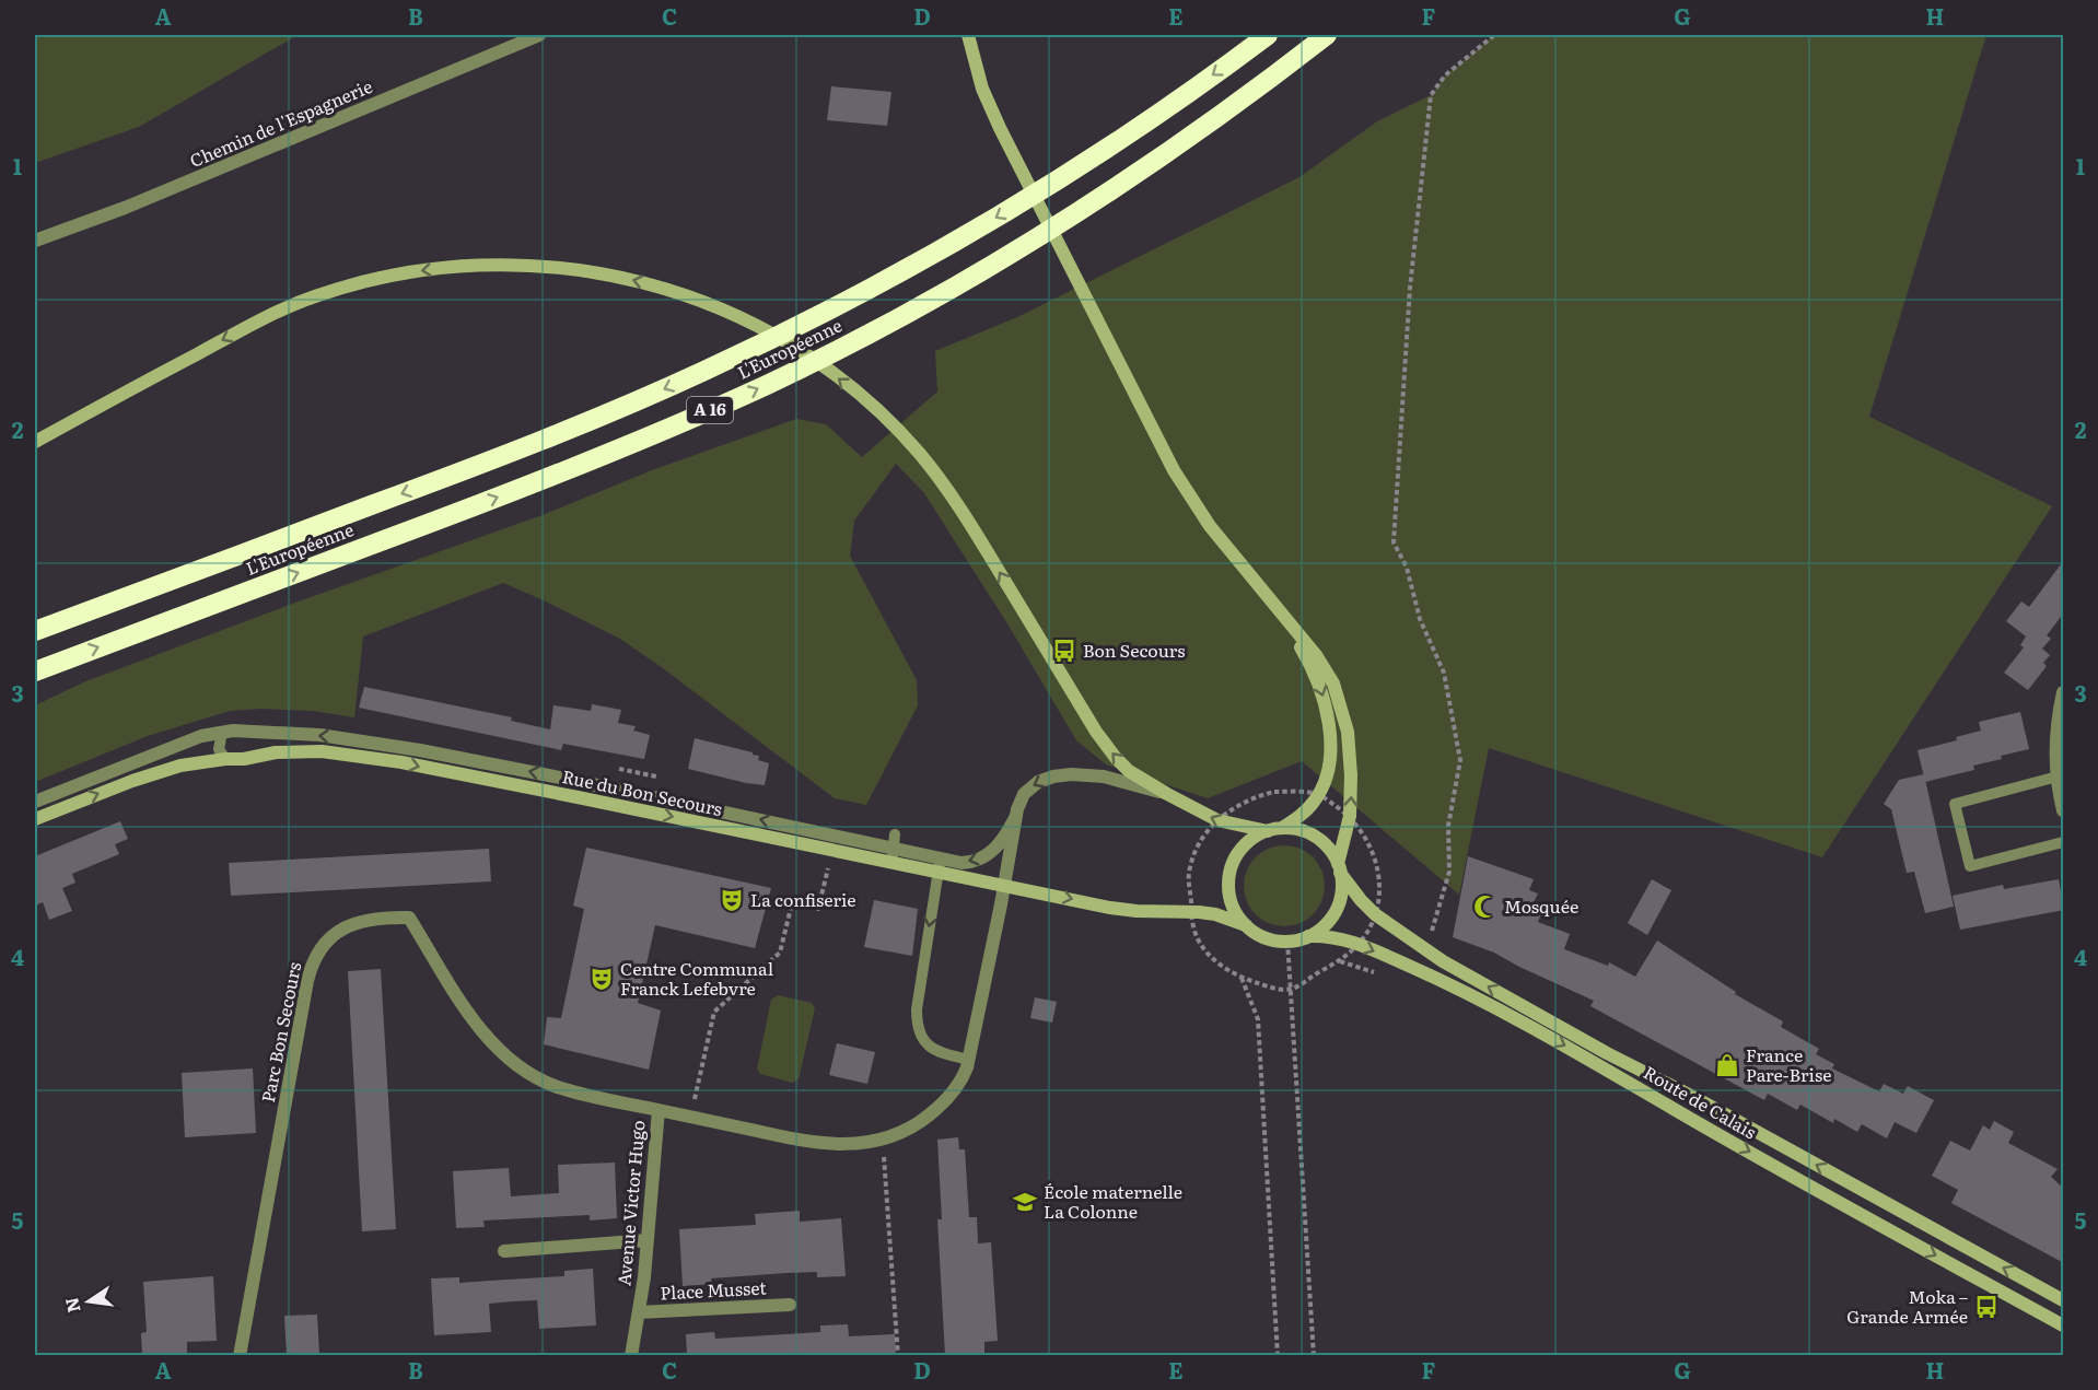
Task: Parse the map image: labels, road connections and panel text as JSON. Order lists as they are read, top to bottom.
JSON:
{
  "streets": {
    "highway": ["L'Européenne", "A 16"],
    "main road": ["Rue du Bon Secours", "Route de Calais"],
    "street": [
      "Chemin de l'Espagnerie",
      "Parc Bon Secours",
      "Avenue Victor Hugo",
      "Place Musset"
    ]
  },
  "crossings": [
    ["Rue du Bon Secours", "Route de Calais"],
    ["Rue du Bon Secours", "Avenue Victor Hugo"],
    ["Parc Bon Secours", "Avenue Victor Hugo"],
    ["Avenue Victor Hugo", "Place Musset"]
  ],
  "places": {
    "bus stop": ["Bon Secours", "Moka – Grande Armée"],
    "theatre": ["La confiserie", "Centre Communal Franck Lefebvre"],
    "mosque": ["Mosquée"],
    "shop": ["France Pare-Brise"],
    "school or university": ["École maternelle La Colonne"]
  },
  "north": "left",
  "grid": {
    "columns": [
      "A",
      "B",
      "C",
      "D",
      "E",
      "F",
      "G",
      "H"
    ],
    "rows": [
      "1",
      "2",
      "3",
      "4",
      "5"
    ]
  }
}
